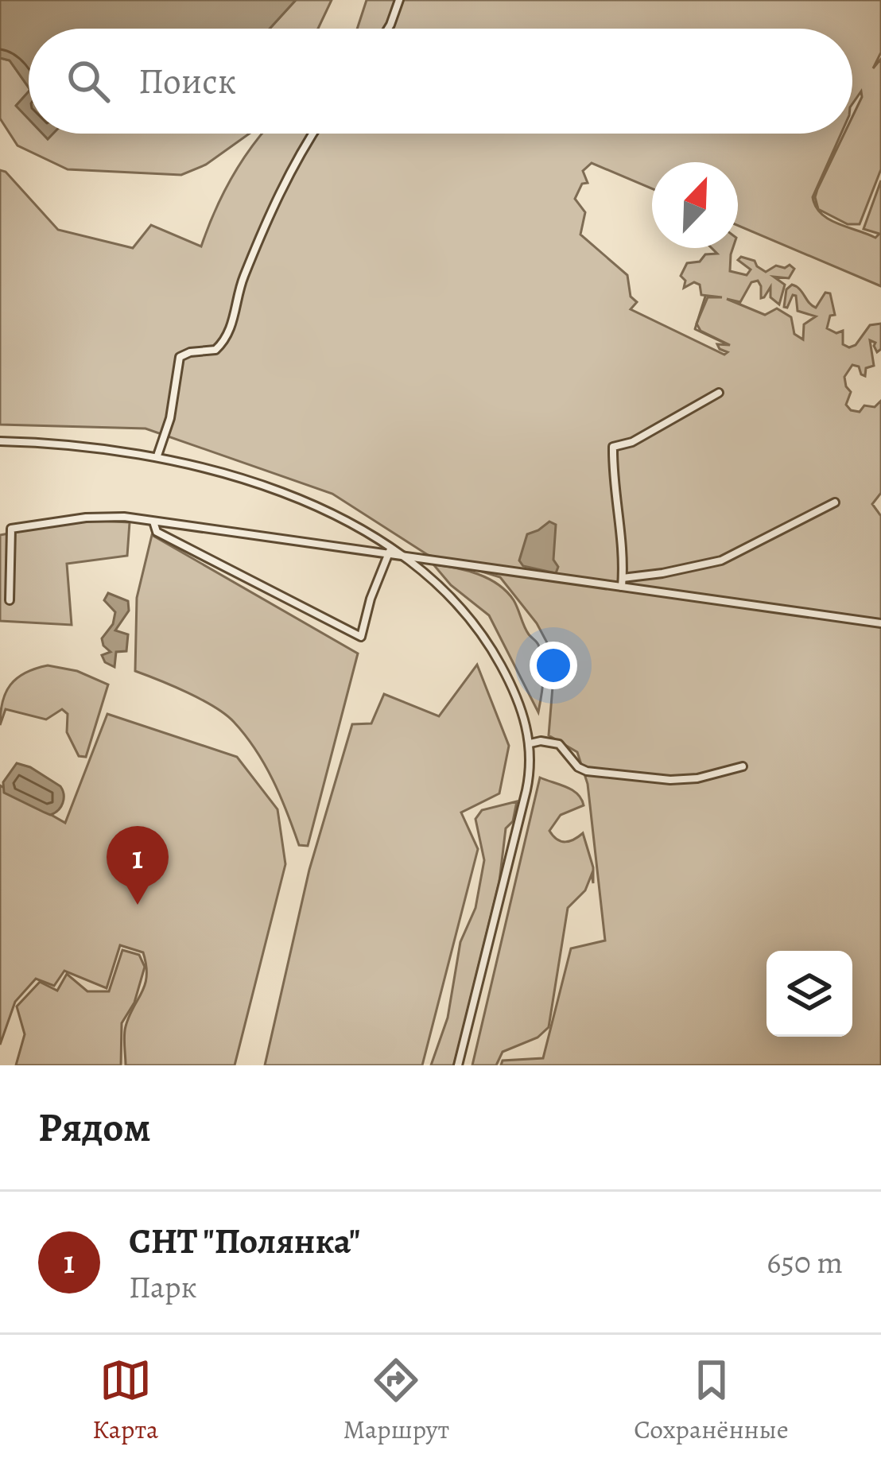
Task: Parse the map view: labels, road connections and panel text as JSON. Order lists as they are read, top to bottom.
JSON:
{
  "north": "top right",
  "page": {
    "search": "Поиск",
    "pins": "1",
    "heading": "Рядом",
    "list": [
      {
        "mark": "1",
        "name": "СНТ \"Полянка\"",
        "note": "Парк",
        "value": "650 m"
      }
    ],
    "nav": ["Карта", "Маршрут", "Сохранённые"]
  }
}
